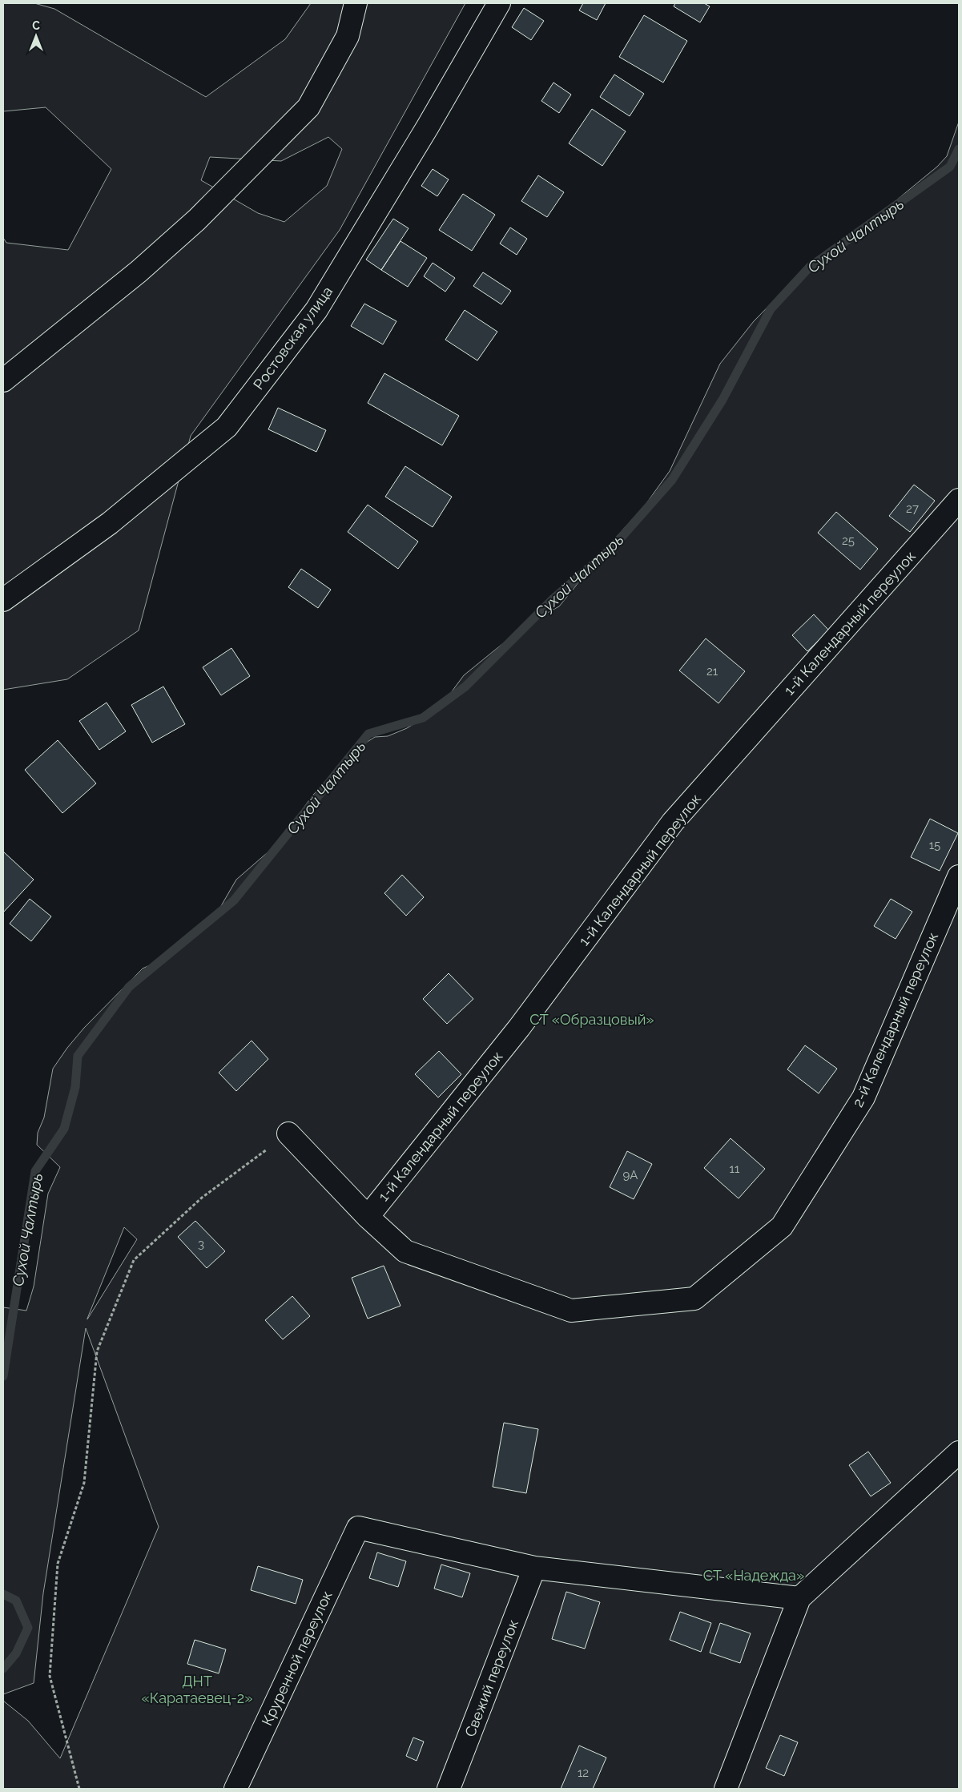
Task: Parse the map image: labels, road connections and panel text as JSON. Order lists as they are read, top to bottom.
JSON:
{
  "streets": {
    "street": [
      "Ростовская улица",
      "1-й Календарный переулок",
      "2-й Календарный переулок",
      "Круренной переулок",
      "Свежий переулок"
    ]
  },
  "crossings": [
    ["1-й Календарный переулок", "2-й Календарный переулок"],
    ["Круренной переулок", "Свежий переулок"]
  ],
  "water": ["Сухой Чалтырь"],
  "parks": ["СТ «Образцовый»", "СТ «Надежда»", "ДНТ «Каратаевец-2»"],
  "house_numbers": [
    "27",
    "25",
    "21",
    "15",
    "11",
    "9А",
    "3",
    "12"
  ],
  "north": "top"
}
